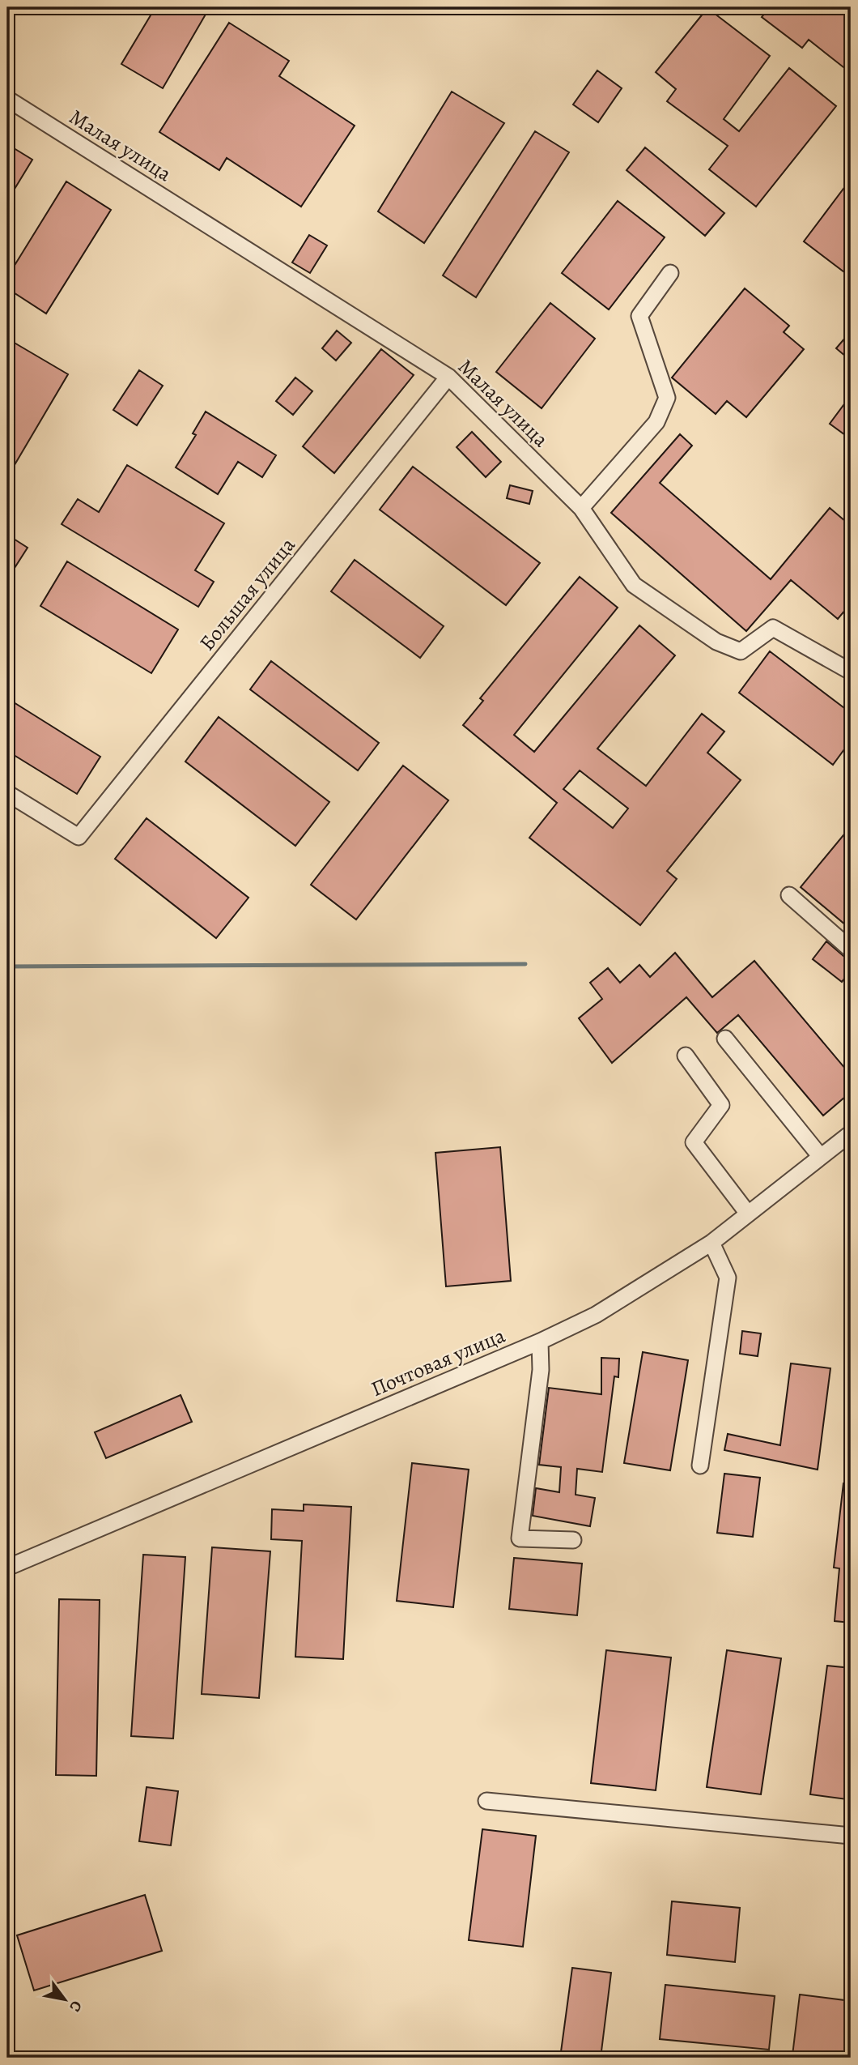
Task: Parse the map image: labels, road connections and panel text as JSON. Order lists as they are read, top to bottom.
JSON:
{
  "streets": {
    "street": ["Малая улица", "Большая улица", "Почтовая улица"]
  },
  "crossings": [
    ["Малая улица", "Большая улица"]
  ],
  "north": "bottom right"
}
